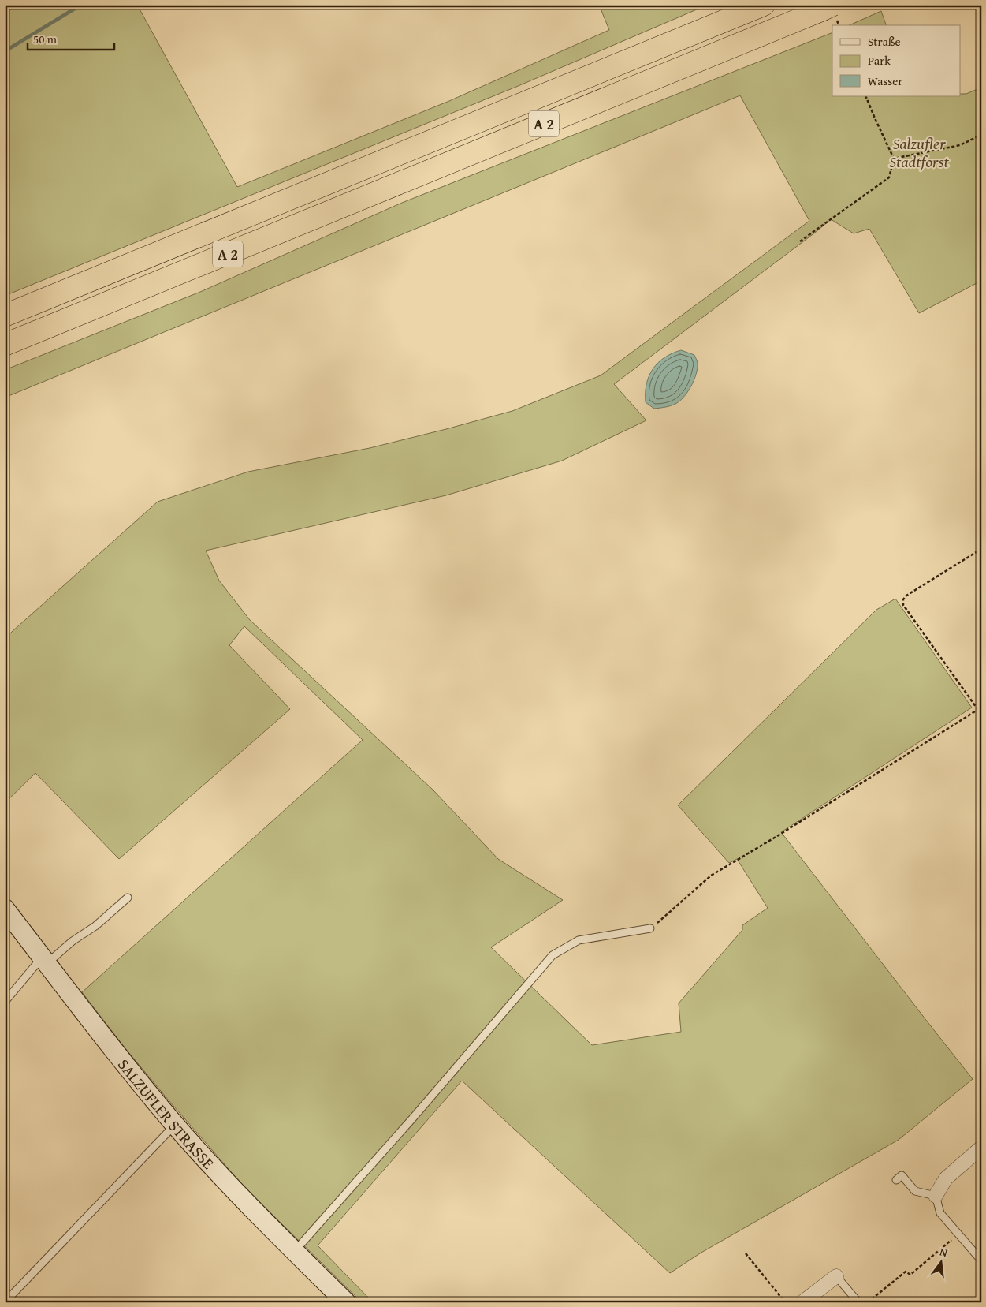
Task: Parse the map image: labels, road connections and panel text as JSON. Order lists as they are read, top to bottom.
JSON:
{
  "streets": {
    "highway": ["A 2"],
    "main road": ["SALZUFLER STRASSE"]
  },
  "parks": ["Salzufler Stadtforst"],
  "legend": ["Straße", "Park", "Wasser"],
  "scale_bar": "50 m",
  "north": "top"
}
